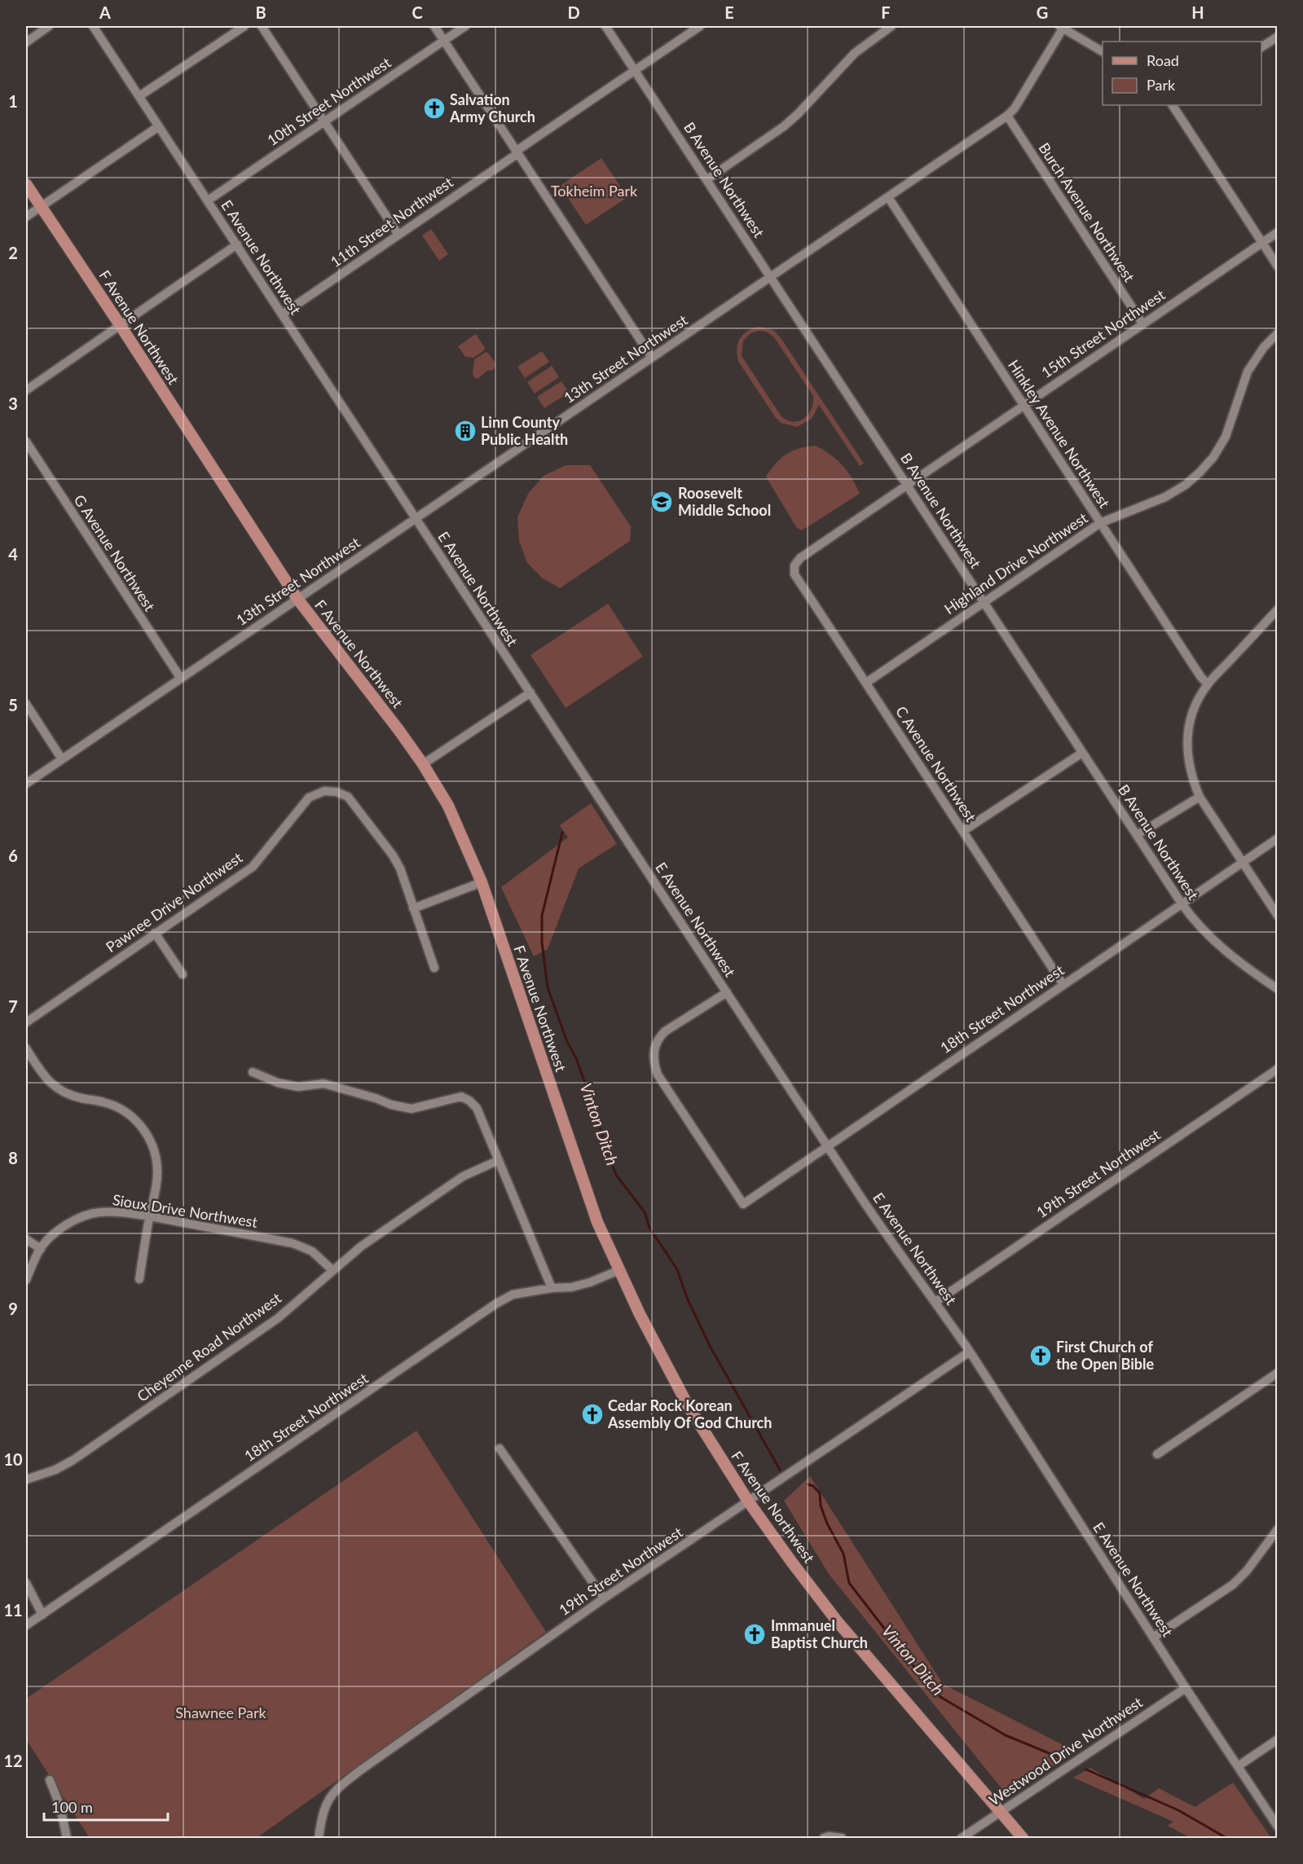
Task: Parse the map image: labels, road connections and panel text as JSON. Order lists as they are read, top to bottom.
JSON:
{
  "streets": {
    "main road": ["F Avenue Northwest"],
    "street": [
      "10th Street Northwest",
      "B Avenue Northwest",
      "Burch Avenue Northwest",
      "11th Street Northwest",
      "E Avenue Northwest",
      "15th Street Northwest",
      "13th Street Northwest",
      "Hinkley Avenue Northwest",
      "G Avenue Northwest",
      "Highland Drive Northwest",
      "C Avenue Northwest",
      "Pawnee Drive Northwest",
      "18th Street Northwest",
      "19th Street Northwest",
      "Sioux Drive Northwest",
      "Cheyenne Road Northwest",
      "Westwood Drive Northwest"
    ]
  },
  "crossings": [
    ["10th Street Northwest", "E Avenue Northwest"],
    ["B Avenue Northwest", "11th Street Northwest"],
    ["B Avenue Northwest", "15th Street Northwest"],
    ["B Avenue Northwest", "13th Street Northwest"],
    ["B Avenue Northwest", "Highland Drive Northwest"],
    ["B Avenue Northwest", "18th Street Northwest"],
    ["Burch Avenue Northwest", "15th Street Northwest"],
    ["Burch Avenue Northwest", "13th Street Northwest"],
    ["11th Street Northwest", "E Avenue Northwest"],
    ["E Avenue Northwest", "13th Street Northwest"],
    ["E Avenue Northwest", "18th Street Northwest"],
    ["E Avenue Northwest", "19th Street Northwest"],
    ["E Avenue Northwest", "Westwood Drive Northwest"],
    ["F Avenue Northwest", "13th Street Northwest"],
    ["F Avenue Northwest", "18th Street Northwest"],
    ["F Avenue Northwest", "19th Street Northwest"],
    ["F Avenue Northwest", "Westwood Drive Northwest"],
    ["15th Street Northwest", "Hinkley Avenue Northwest"],
    ["15th Street Northwest", "C Avenue Northwest"],
    ["13th Street Northwest", "Hinkley Avenue Northwest"],
    ["13th Street Northwest", "G Avenue Northwest"],
    ["Hinkley Avenue Northwest", "Highland Drive Northwest"],
    ["Highland Drive Northwest", "C Avenue Northwest"],
    ["C Avenue Northwest", "18th Street Northwest"],
    ["Sioux Drive Northwest", "Cheyenne Road Northwest"]
  ],
  "water": ["Vinton Ditch"],
  "parks": ["Tokheim Park", "Shawnee Park"],
  "places": {
    "church": [
      "Salvation Army Church",
      "First Church of the Open Bible",
      "Cedar Rock Korean Assembly Of God Church",
      "Immanuel Baptist Church"
    ],
    "building": ["Linn County Public Health"],
    "school or university": ["Roosevelt Middle School"]
  },
  "legend": ["Road", "Park"],
  "scale_bar": "100 m",
  "grid": {
    "columns": [
      "A",
      "B",
      "C",
      "D",
      "E",
      "F",
      "G",
      "H"
    ],
    "rows": [
      "1",
      "2",
      "3",
      "4",
      "5",
      "6",
      "7",
      "8",
      "9",
      "10",
      "11",
      "12"
    ]
  }
}
